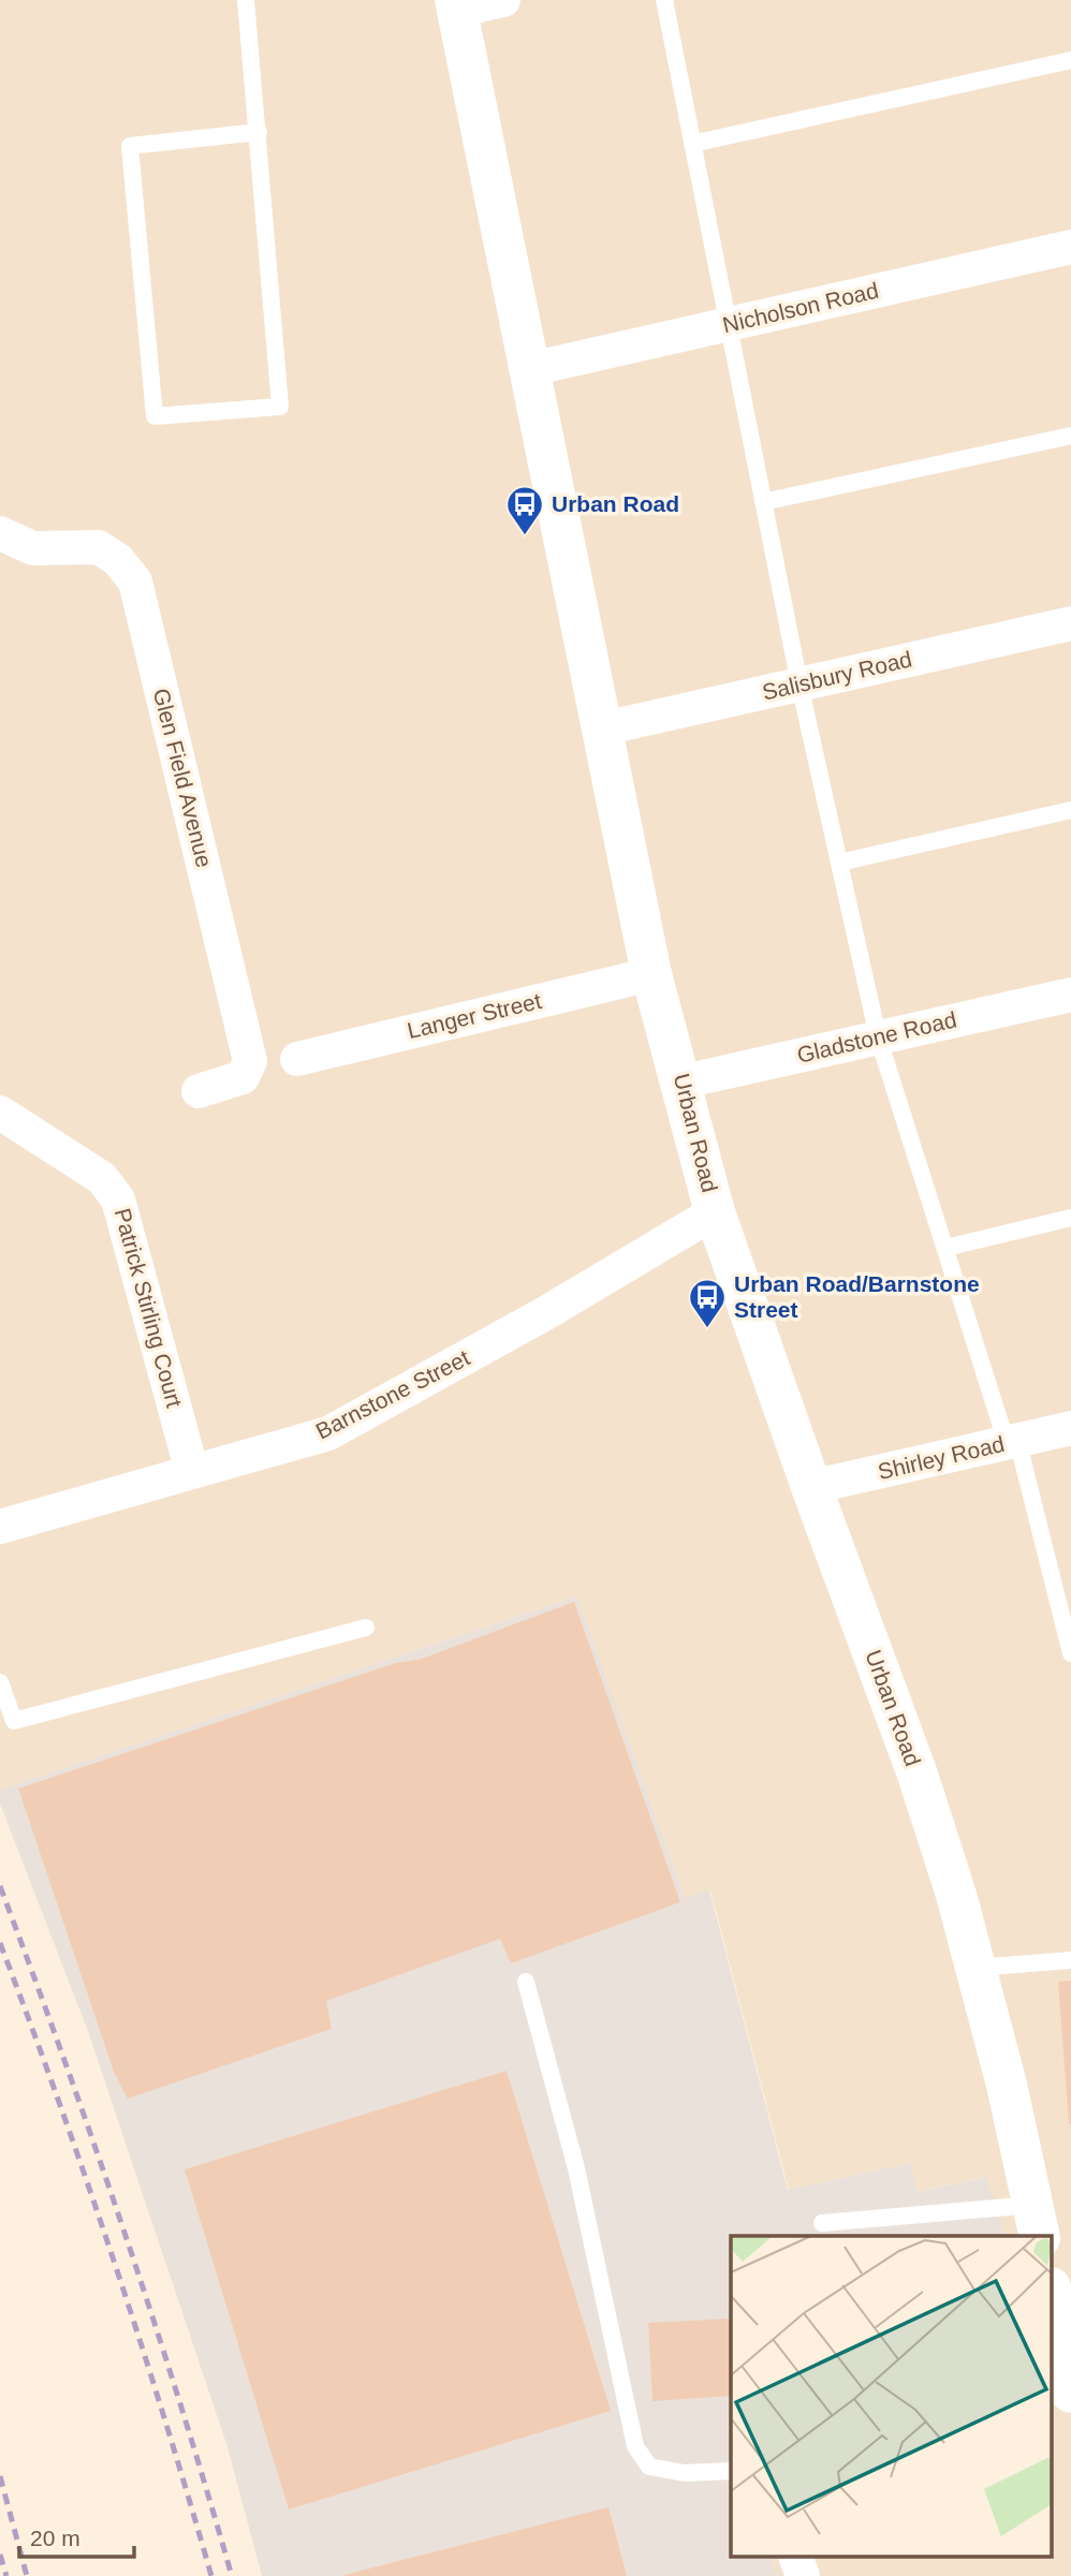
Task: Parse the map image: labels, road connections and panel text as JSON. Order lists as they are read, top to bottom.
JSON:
{
  "streets": {
    "street": [
      "Nicholson Road",
      "Salisbury Road",
      "Glen Field Avenue",
      "Langer Street",
      "Gladstone Road",
      "Urban Road",
      "Patrick Stirling Court",
      "Barnstone Street",
      "Shirley Road"
    ]
  },
  "crossings": [
    ["Nicholson Road", "Urban Road"],
    ["Salisbury Road", "Urban Road"],
    ["Langer Street", "Urban Road"],
    ["Gladstone Road", "Urban Road"],
    ["Urban Road", "Barnstone Street"],
    ["Urban Road", "Shirley Road"],
    ["Patrick Stirling Court", "Barnstone Street"]
  ],
  "places": {
    "bus stop": ["Urban Road", "Urban Road/Barnstone Street"]
  },
  "scale_bar": "20 m"
}
